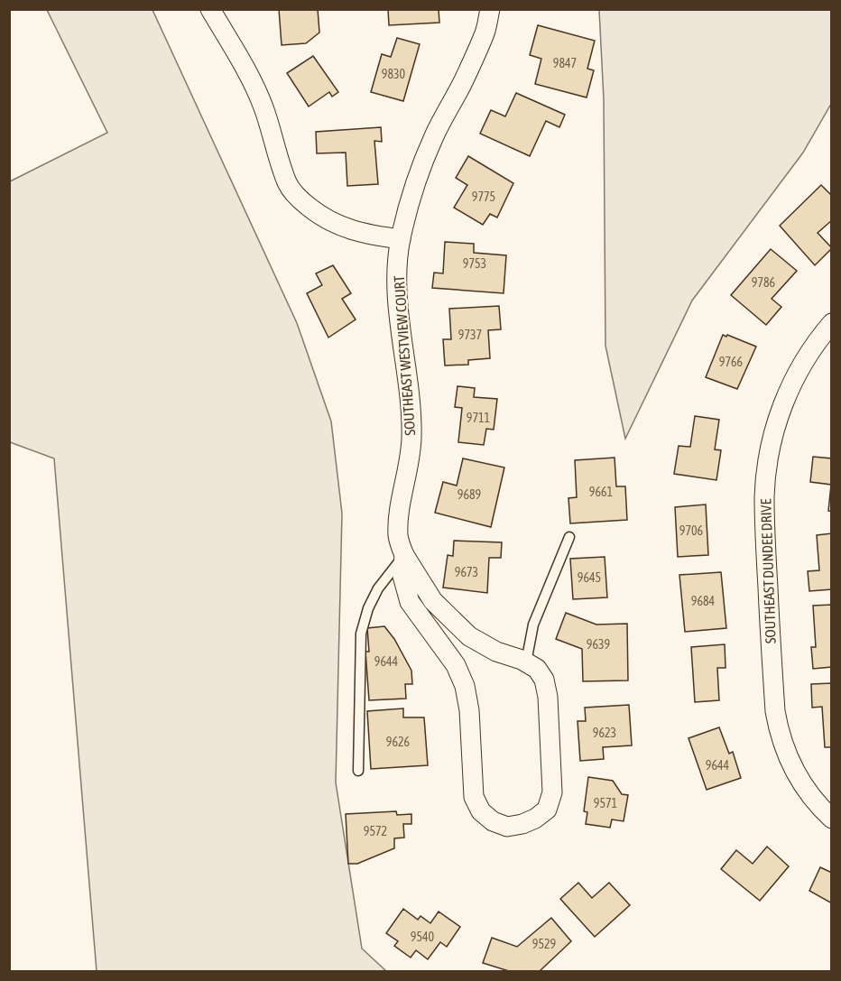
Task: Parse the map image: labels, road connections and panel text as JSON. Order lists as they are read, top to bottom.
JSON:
{
  "streets": {
    "street": ["SOUTHEAST WESTVIEW COURT", "SOUTHEAST DUNDEE DRIVE"]
  },
  "house_numbers": [
    "9847",
    "9830",
    "9775",
    "9753",
    "9786",
    "9737",
    "9766",
    "9711",
    "9661",
    "9689",
    "9706",
    "9673",
    "9645",
    "9684",
    "9639",
    "9644",
    "9623",
    "9626",
    "9644",
    "9571",
    "9572",
    "9540",
    "9529"
  ]
}
